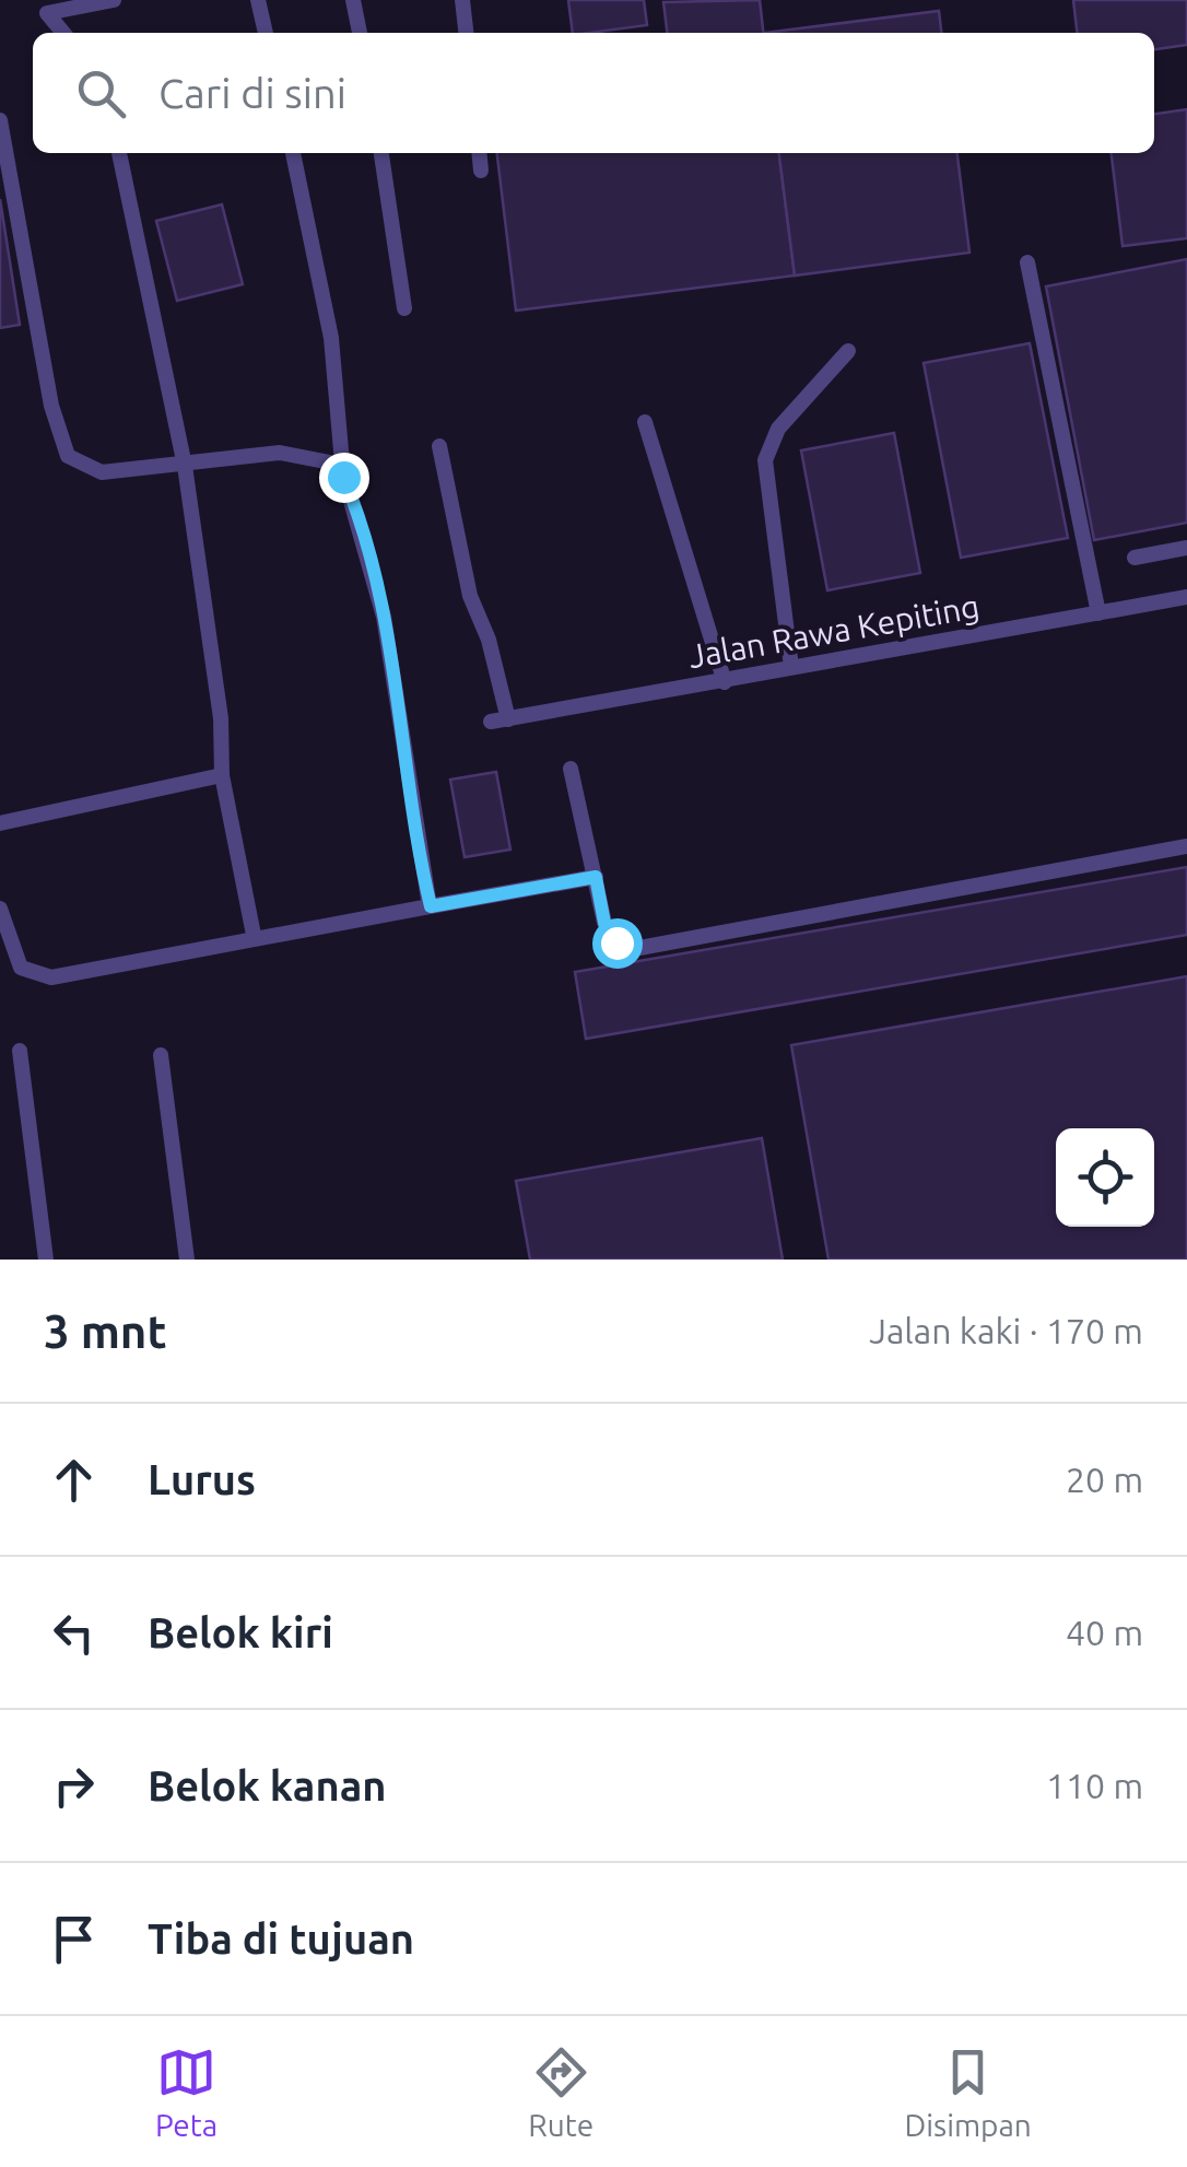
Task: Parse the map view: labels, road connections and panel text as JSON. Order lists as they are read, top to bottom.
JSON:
{
  "streets": {
    "lane": ["Jalan Rawa Kepiting"]
  },
  "page": {
    "search": "Cari di sini",
    "heading": ["3 mnt", "Jalan kaki · 170 m"],
    "list": [
      ["Lurus", "20 m"],
      ["Belok kiri", "40 m"],
      ["Belok kanan", "110 m"],
      "Tiba di tujuan"
    ],
    "nav": ["Peta", "Rute", "Disimpan"]
  }
}
